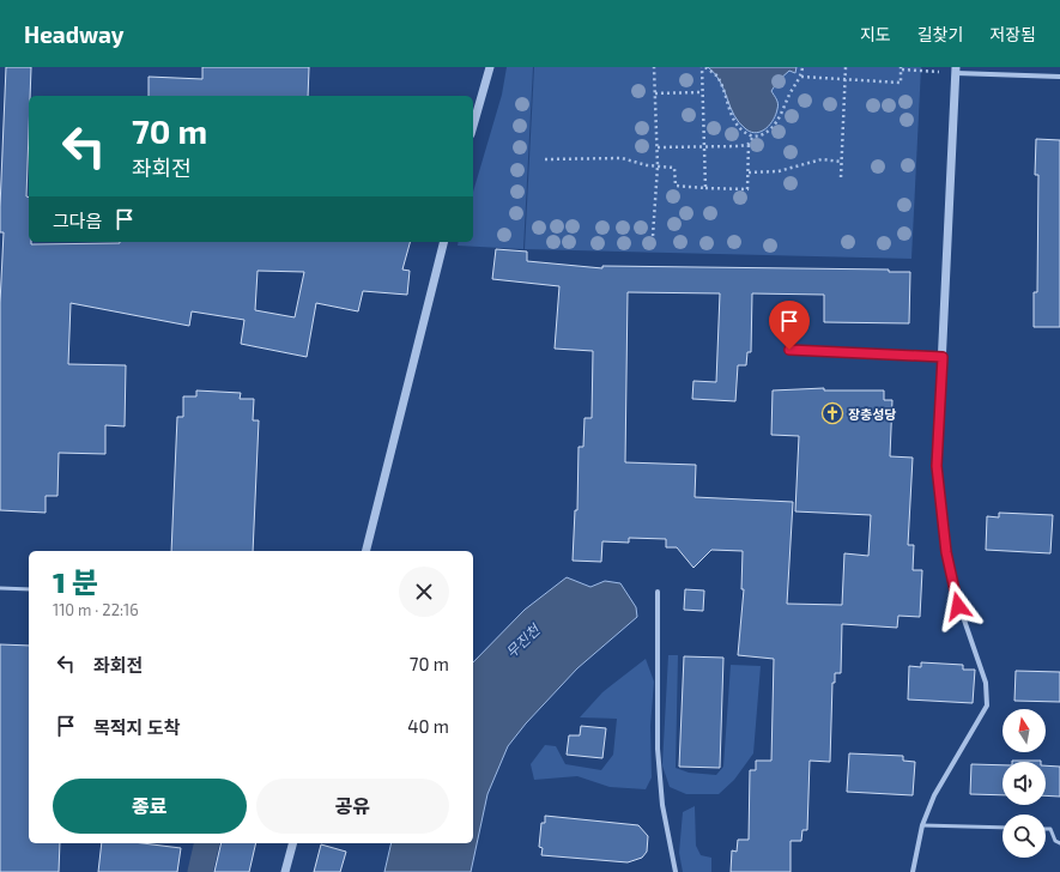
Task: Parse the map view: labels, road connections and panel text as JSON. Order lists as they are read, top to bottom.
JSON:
{
  "water": ["무진천"],
  "places": {
    "church": ["장충성당"]
  },
  "north": "top",
  "page": {
    "header": "Headway",
    "nav": ["지도", "길찾기", "저장됨"],
    "turn": ["70 m", "좌회전"],
    "then": "그다음",
    "heading": ["1 분", "110 m · 22:16"],
    "list": [
      {
        "name": "좌회전",
        "value": "70 m"
      },
      {
        "name": "목적지 도착",
        "value": "40 m"
      }
    ],
    "buttons": ["종료", "공유"]
  }
}
